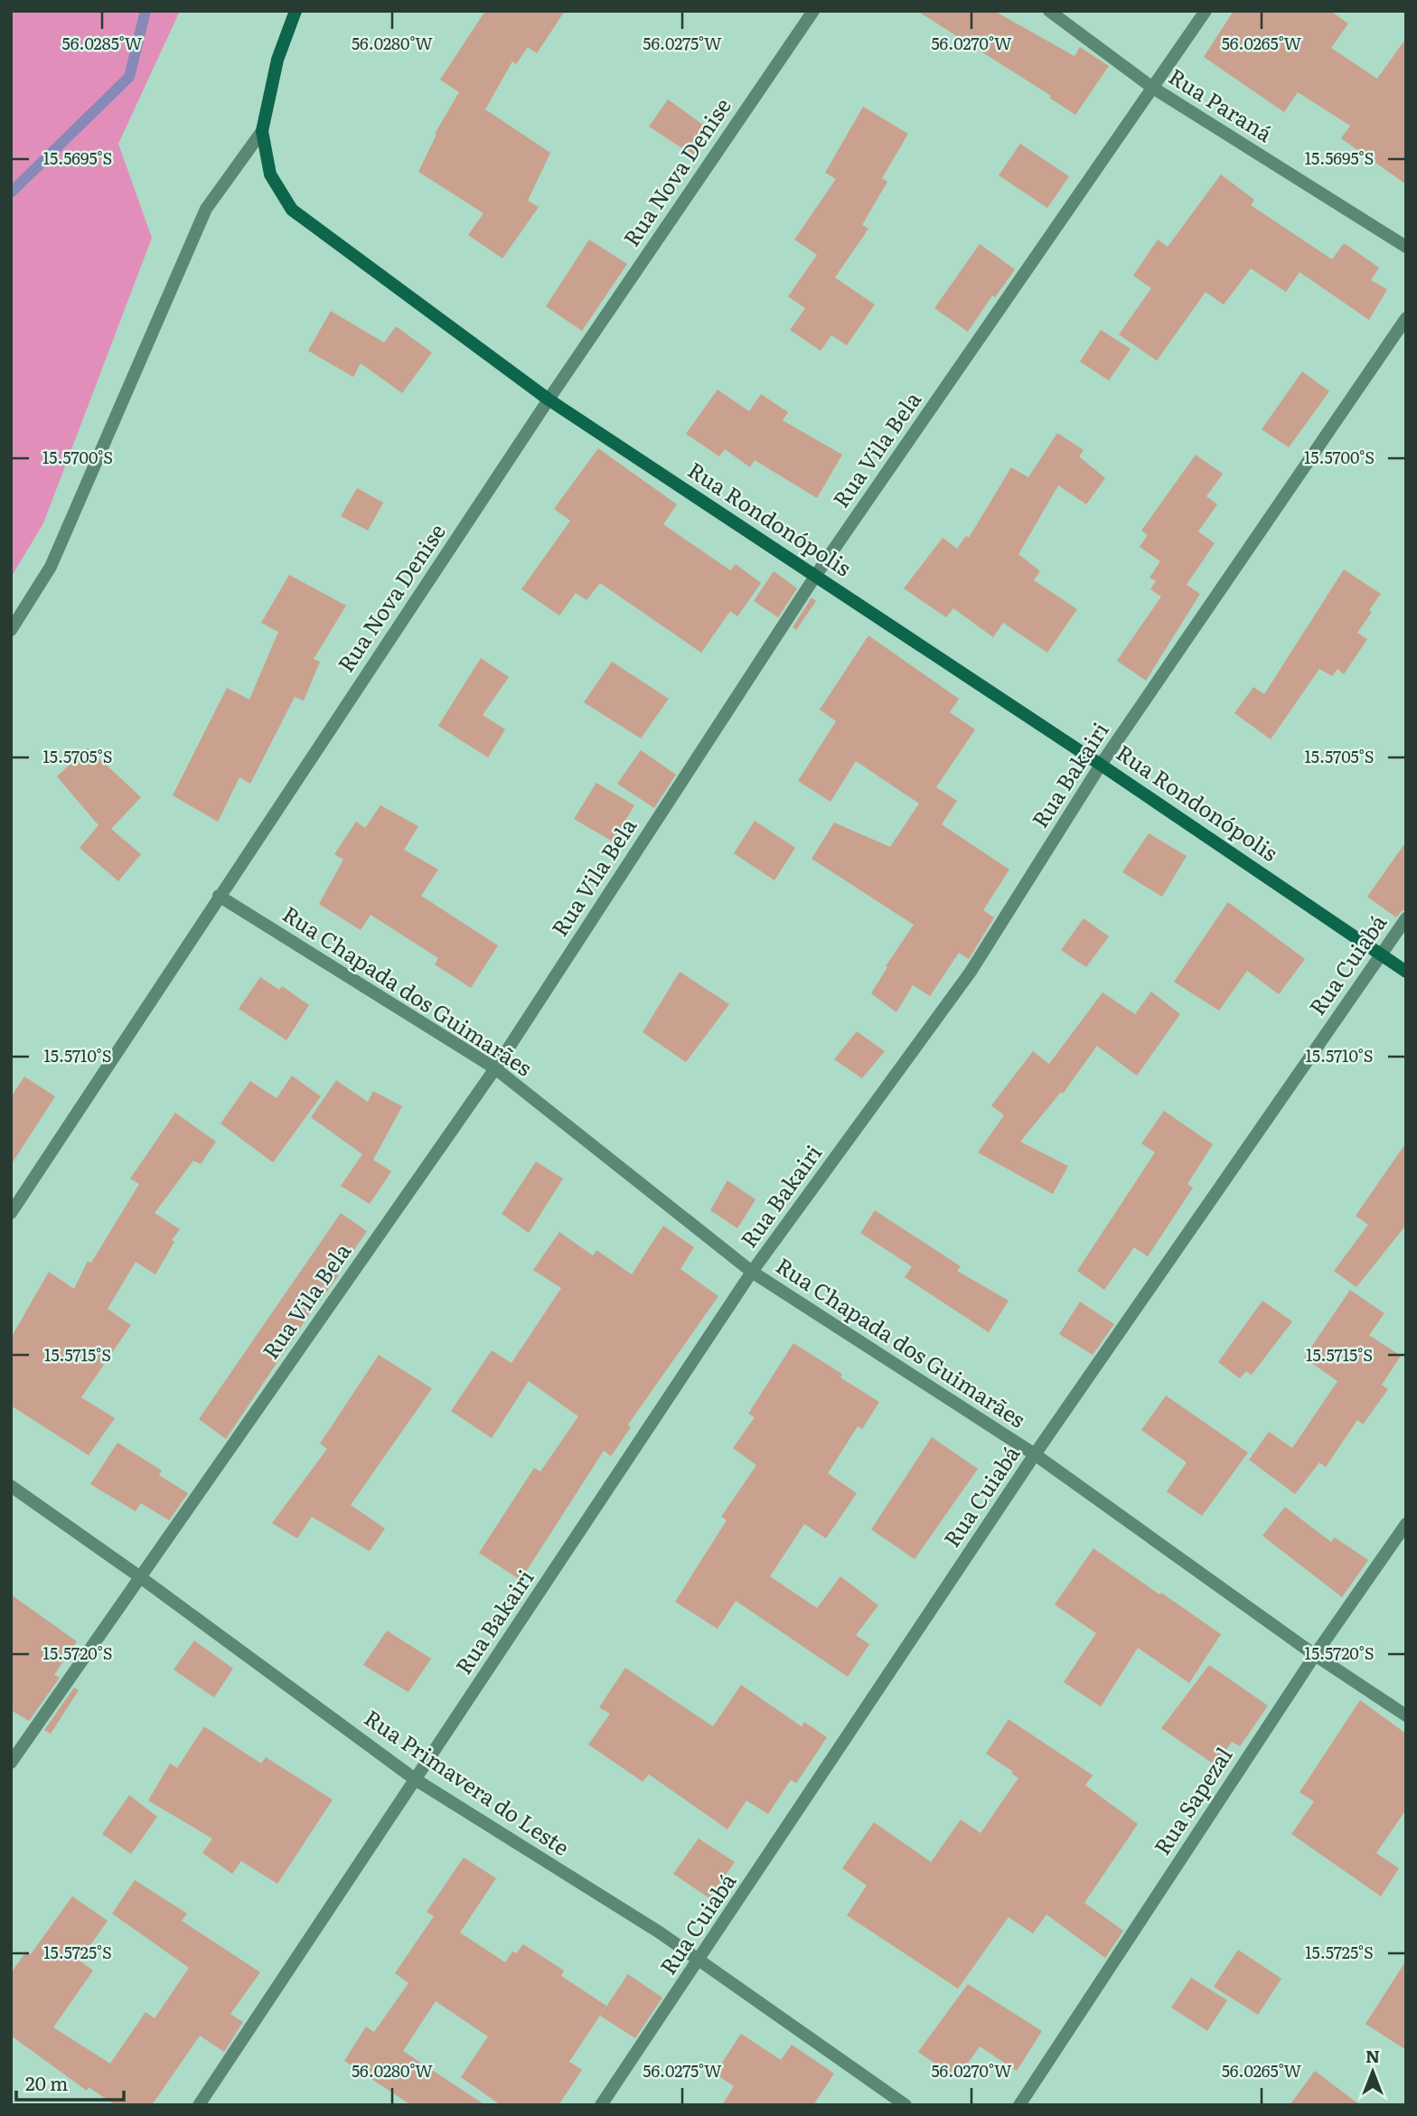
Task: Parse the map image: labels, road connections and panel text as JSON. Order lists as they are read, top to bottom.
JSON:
{
  "streets": {
    "street": [
      "Rua Paraná",
      "Rua Nova Denise",
      "Rua Vila Bela",
      "Rua Rondonópolis",
      "Rua Bakairi",
      "Rua Cuiabá",
      "Rua Chapada dos Guimarães",
      "Rua Primavera do Leste",
      "Rua Sapezal"
    ]
  },
  "crossings": [
    ["Rua Paraná", "Rua Vila Bela"],
    ["Rua Nova Denise", "Rua Rondonópolis"],
    ["Rua Nova Denise", "Rua Chapada dos Guimarães"],
    ["Rua Vila Bela", "Rua Rondonópolis"],
    ["Rua Vila Bela", "Rua Chapada dos Guimarães"],
    ["Rua Vila Bela", "Rua Primavera do Leste"],
    ["Rua Rondonópolis", "Rua Bakairi"],
    ["Rua Rondonópolis", "Rua Cuiabá"],
    ["Rua Bakairi", "Rua Chapada dos Guimarães"],
    ["Rua Bakairi", "Rua Primavera do Leste"],
    ["Rua Cuiabá", "Rua Chapada dos Guimarães"],
    ["Rua Cuiabá", "Rua Primavera do Leste"],
    ["Rua Chapada dos Guimarães", "Rua Sapezal"]
  ],
  "scale_bar": "20 m",
  "north": "top",
  "coordinates": [
    "56.0285°W",
    "56.0280°W",
    "56.0275°W",
    "56.0270°W",
    "56.0265°W",
    "15.5695°S",
    "15.5700°S",
    "15.5705°S",
    "15.5710°S",
    "15.5715°S",
    "15.5720°S",
    "15.5725°S"
  ]
}
